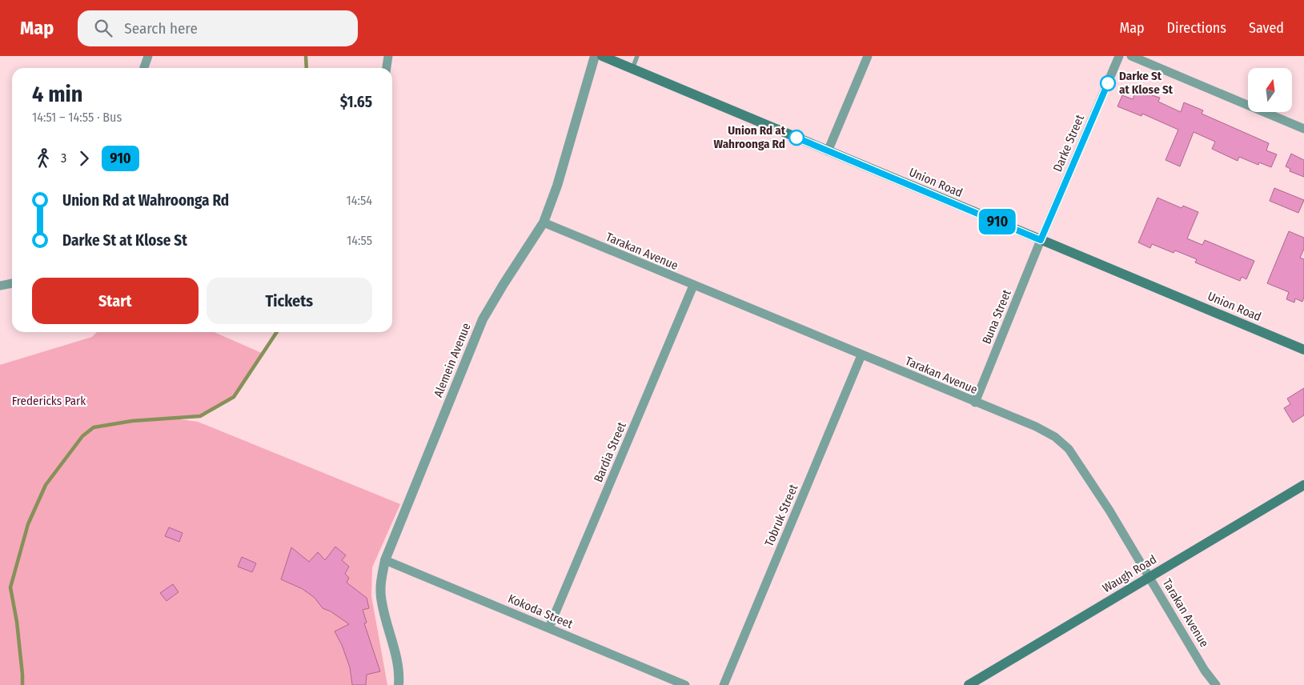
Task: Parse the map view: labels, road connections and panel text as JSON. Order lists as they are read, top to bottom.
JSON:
{
  "streets": {
    "main road": ["Union Road", "Waugh Road"],
    "street": [
      "Darke Street",
      "Tarakan Avenue",
      "Buna Street",
      "Alemein Avenue",
      "Bardia Street",
      "Tobruk Street",
      "Kokoda Street"
    ]
  },
  "crossings": [
    ["Darke Street", "Union Road"],
    ["Darke Street", "Buna Street"],
    ["Union Road", "Buna Street"],
    ["Tarakan Avenue", "Buna Street"],
    ["Tarakan Avenue", "Alemein Avenue"],
    ["Tarakan Avenue", "Bardia Street"],
    ["Tarakan Avenue", "Tobruk Street"],
    ["Tarakan Avenue", "Waugh Road"],
    ["Alemein Avenue", "Kokoda Street"],
    ["Bardia Street", "Kokoda Street"]
  ],
  "parks": ["Fredericks Park"],
  "places": ["Darke St at Klose St", "Union Rd at Wahroonga Rd"],
  "lines": ["bus line 910"],
  "north": "top",
  "page": {
    "header": "Map",
    "search": "Search here",
    "nav": ["Map", "Directions", "Saved"],
    "on_map": "910",
    "heading": ["4 min", "14:51 – 14:55 · Bus", "$1.65"],
    "legs": ["3", "910"],
    "list": [
      {
        "name": "Union Rd at Wahroonga Rd",
        "value": "14:54"
      },
      {
        "name": "Darke St at Klose St",
        "value": "14:55"
      }
    ],
    "buttons": ["Start", "Tickets"]
  }
}
